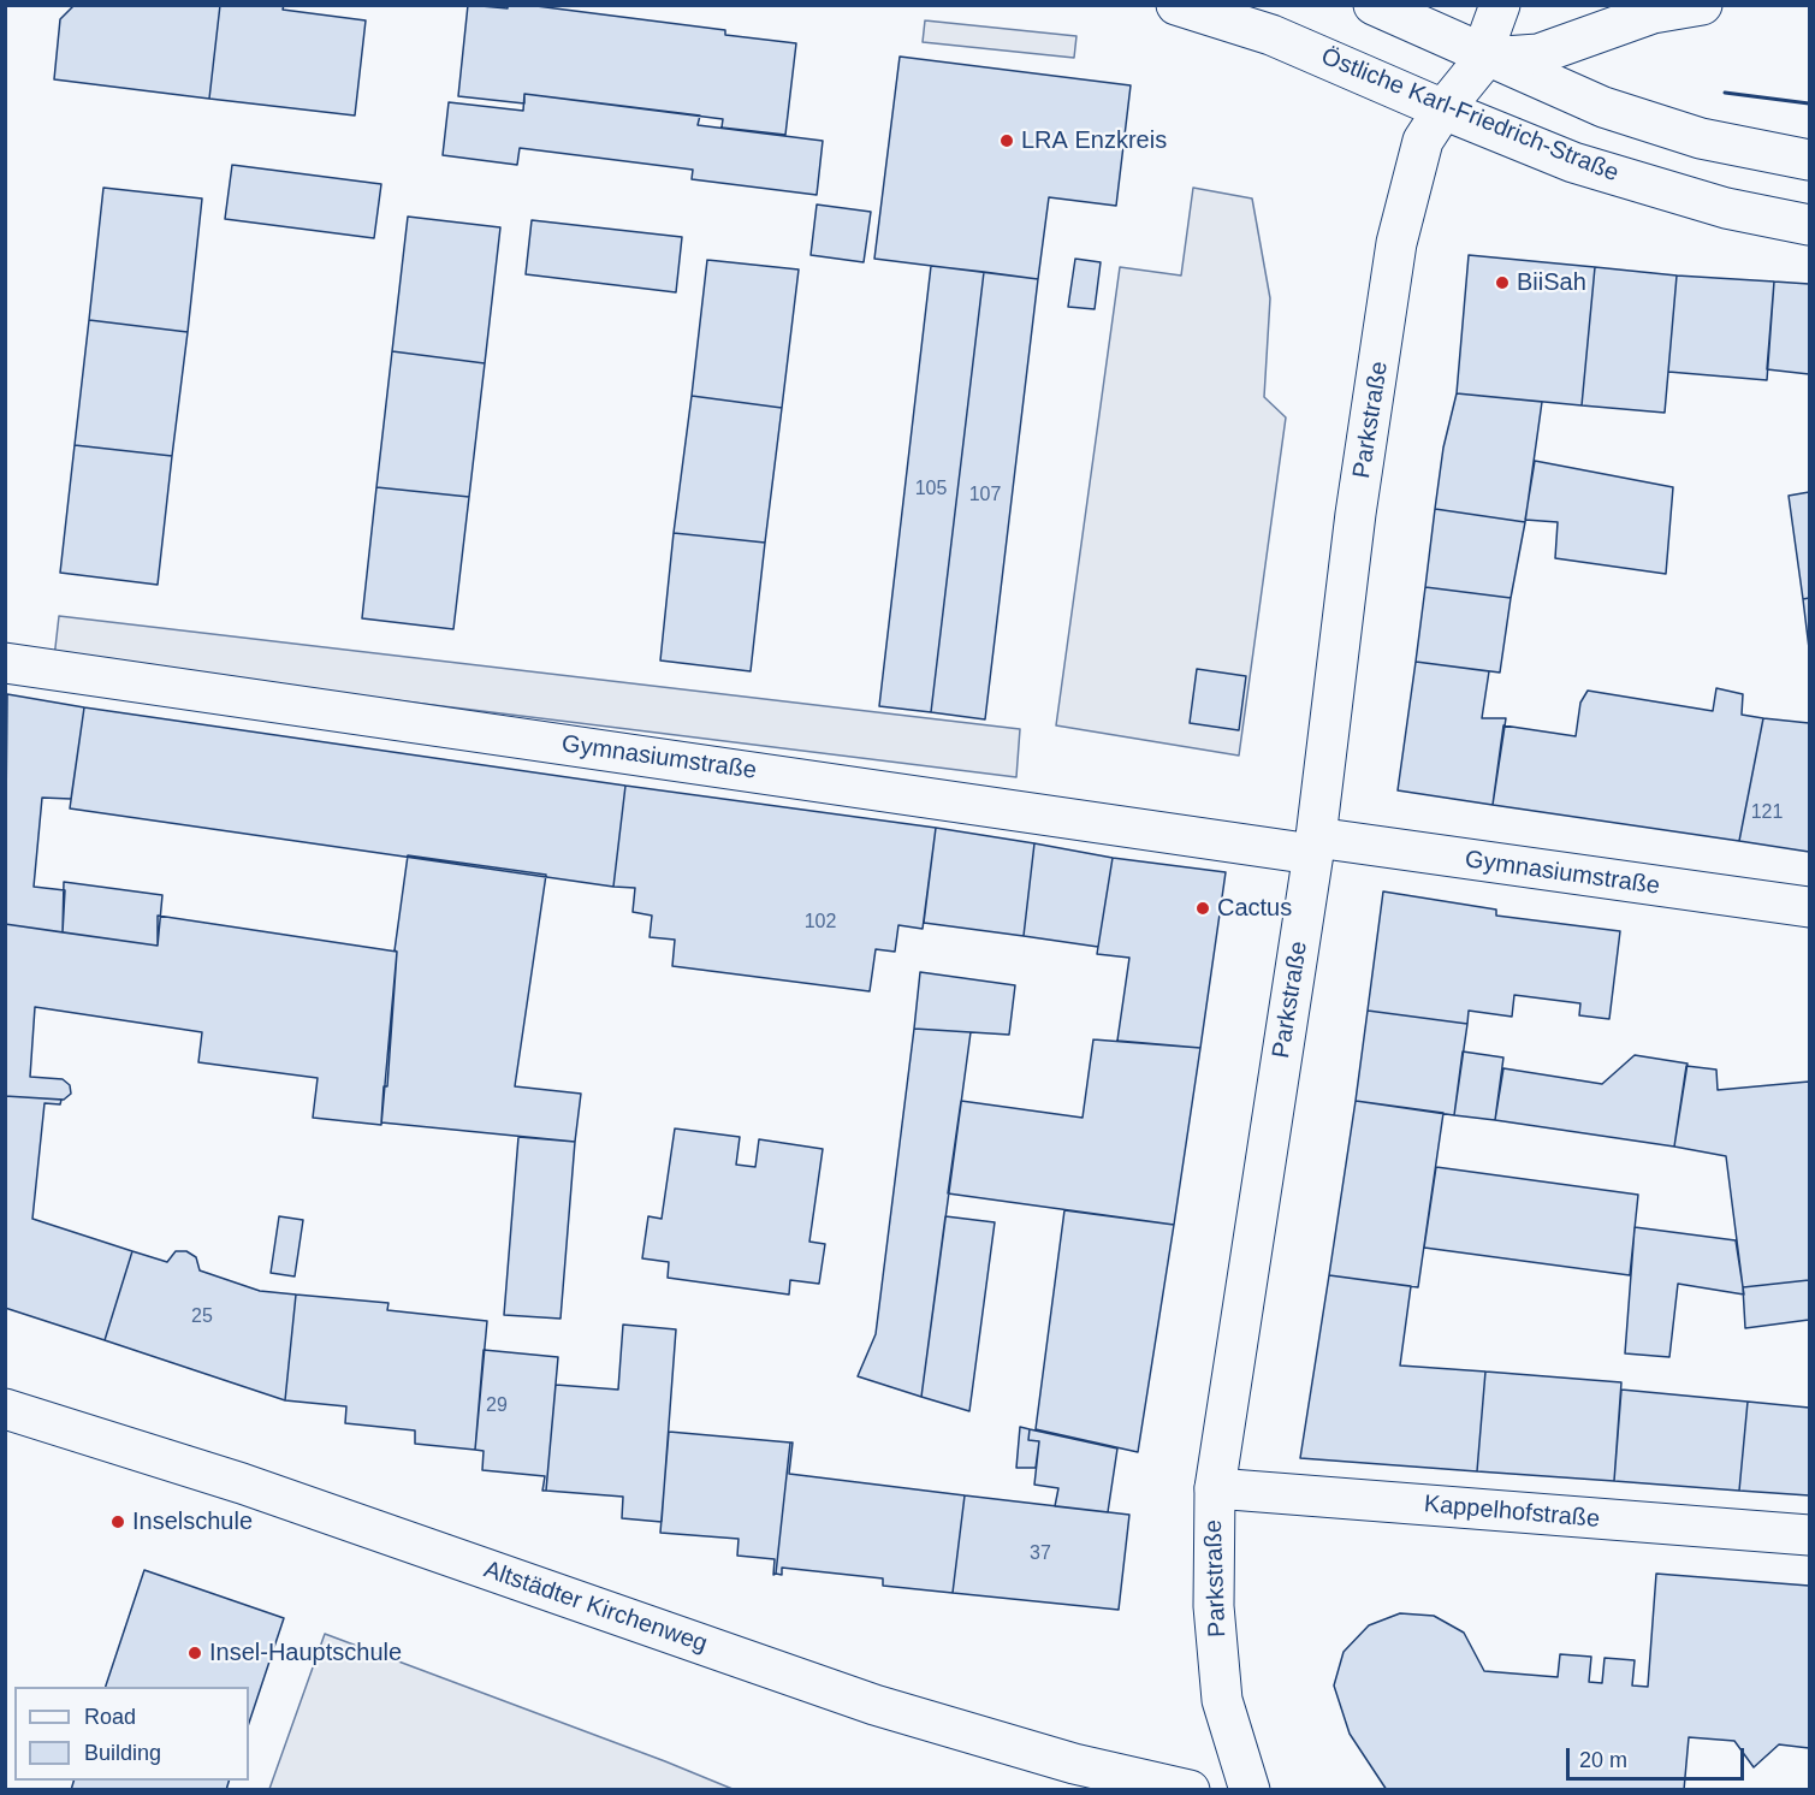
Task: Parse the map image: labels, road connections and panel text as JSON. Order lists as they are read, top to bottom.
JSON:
{
  "streets": {
    "main road": [
      "Östliche Karl-Friedrich-Straße",
      "Parkstraße",
      "Gymnasiumstraße",
      "Kappelhofstraße",
      "Altstädter Kirchenweg"
    ]
  },
  "crossings": [
    ["Östliche Karl-Friedrich-Straße", "Parkstraße"],
    ["Parkstraße", "Gymnasiumstraße"],
    ["Parkstraße", "Kappelhofstraße"]
  ],
  "places": [
    "LRA Enzkreis",
    "BiiSah",
    "Cactus",
    "Inselschule",
    "Insel-Hauptschule"
  ],
  "house_numbers": [
    "105",
    "107",
    "121",
    "102",
    "25",
    "29",
    "37"
  ],
  "legend": ["Road", "Building"],
  "scale_bar": "20 m"
}
